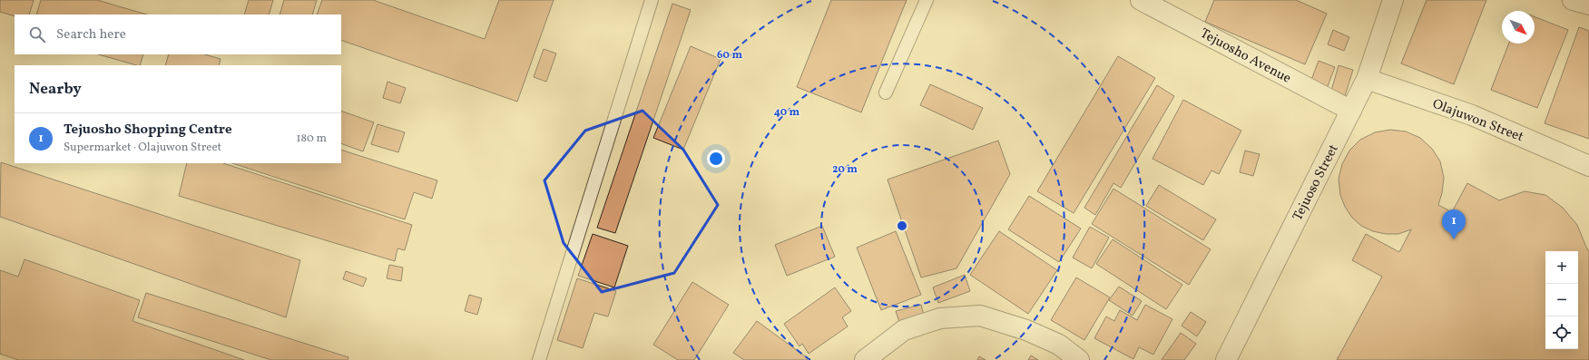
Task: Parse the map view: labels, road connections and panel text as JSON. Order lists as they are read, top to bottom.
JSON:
{
  "streets": {
    "street": ["Tejuosho Avenue", "Olajuwon Street", "Tejuoso Street"]
  },
  "crossings": [
    ["Tejuosho Avenue", "Tejuoso Street"],
    ["Olajuwon Street", "Tejuoso Street"]
  ],
  "north": "bottom right",
  "page": {
    "search": "Search here",
    "heading": "Nearby",
    "list": [
      {
        "mark": "1",
        "name": "Tejuosho Shopping Centre",
        "note": "Supermarket · Olajuwon Street",
        "value": "180 m"
      }
    ],
    "pins": "1",
    "map_buttons": ["+", "−"]
  },
  "rings": ["60 m", "40 m", "20 m"]
}
